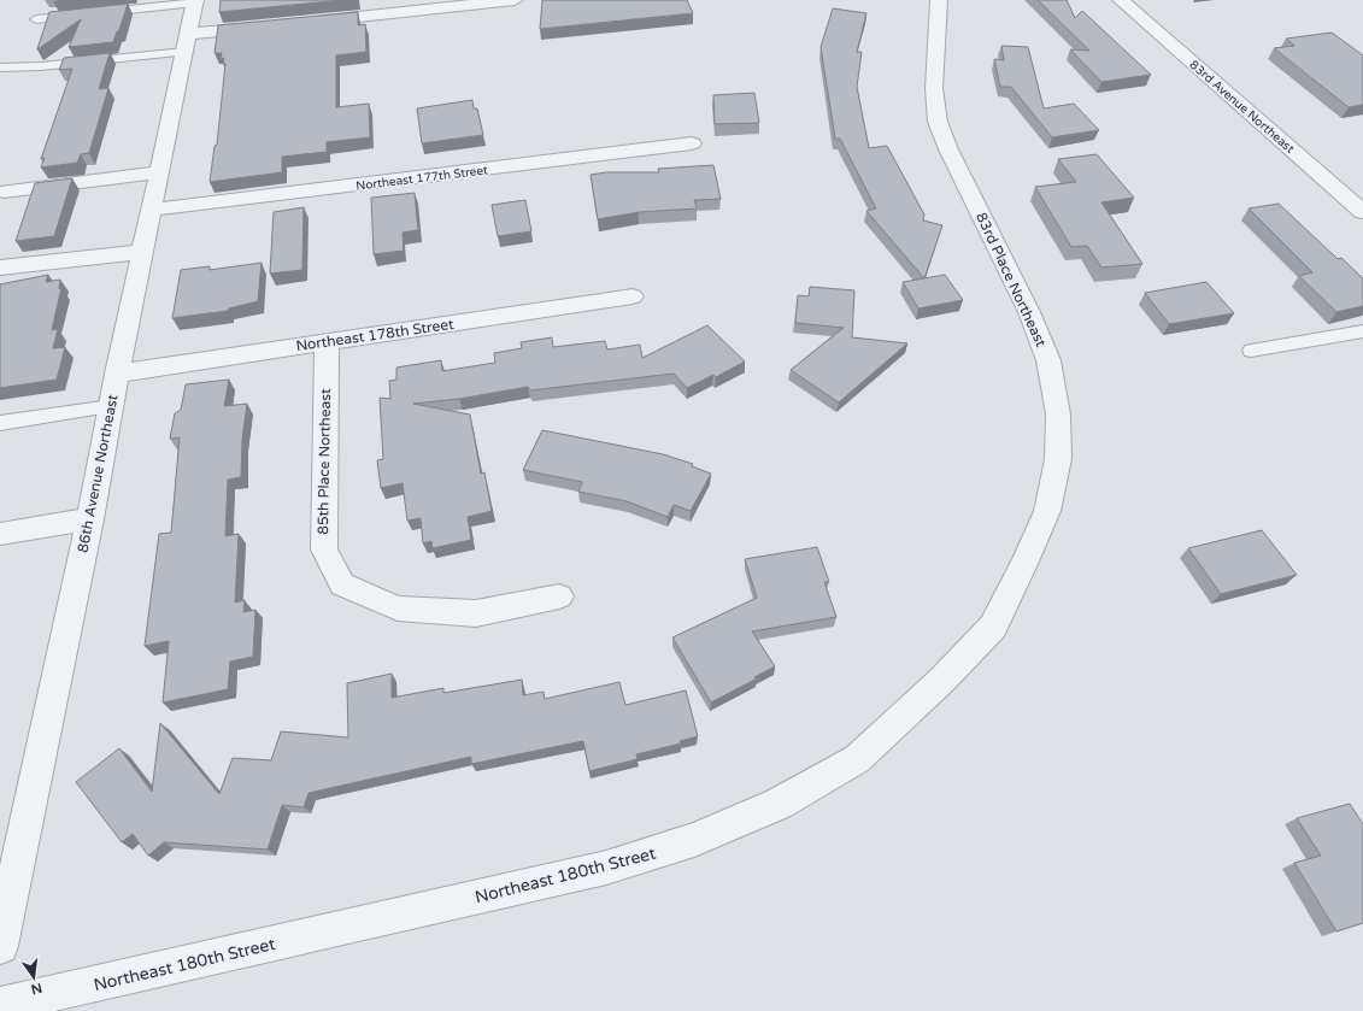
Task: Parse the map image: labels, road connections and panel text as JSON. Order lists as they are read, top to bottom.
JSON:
{
  "streets": {
    "street": [
      "83rd Avenue Northeast",
      "Northeast 177th Street",
      "83rd Place Northeast",
      "Northeast 178th Street",
      "85th Place Northeast",
      "86th Avenue Northeast",
      "Northeast 180th Street"
    ]
  },
  "crossings": [
    ["Northeast 177th Street", "86th Avenue Northeast"],
    ["83rd Place Northeast", "Northeast 180th Street"],
    ["Northeast 178th Street", "85th Place Northeast"],
    ["Northeast 178th Street", "86th Avenue Northeast"]
  ],
  "north": "bottom"
}
